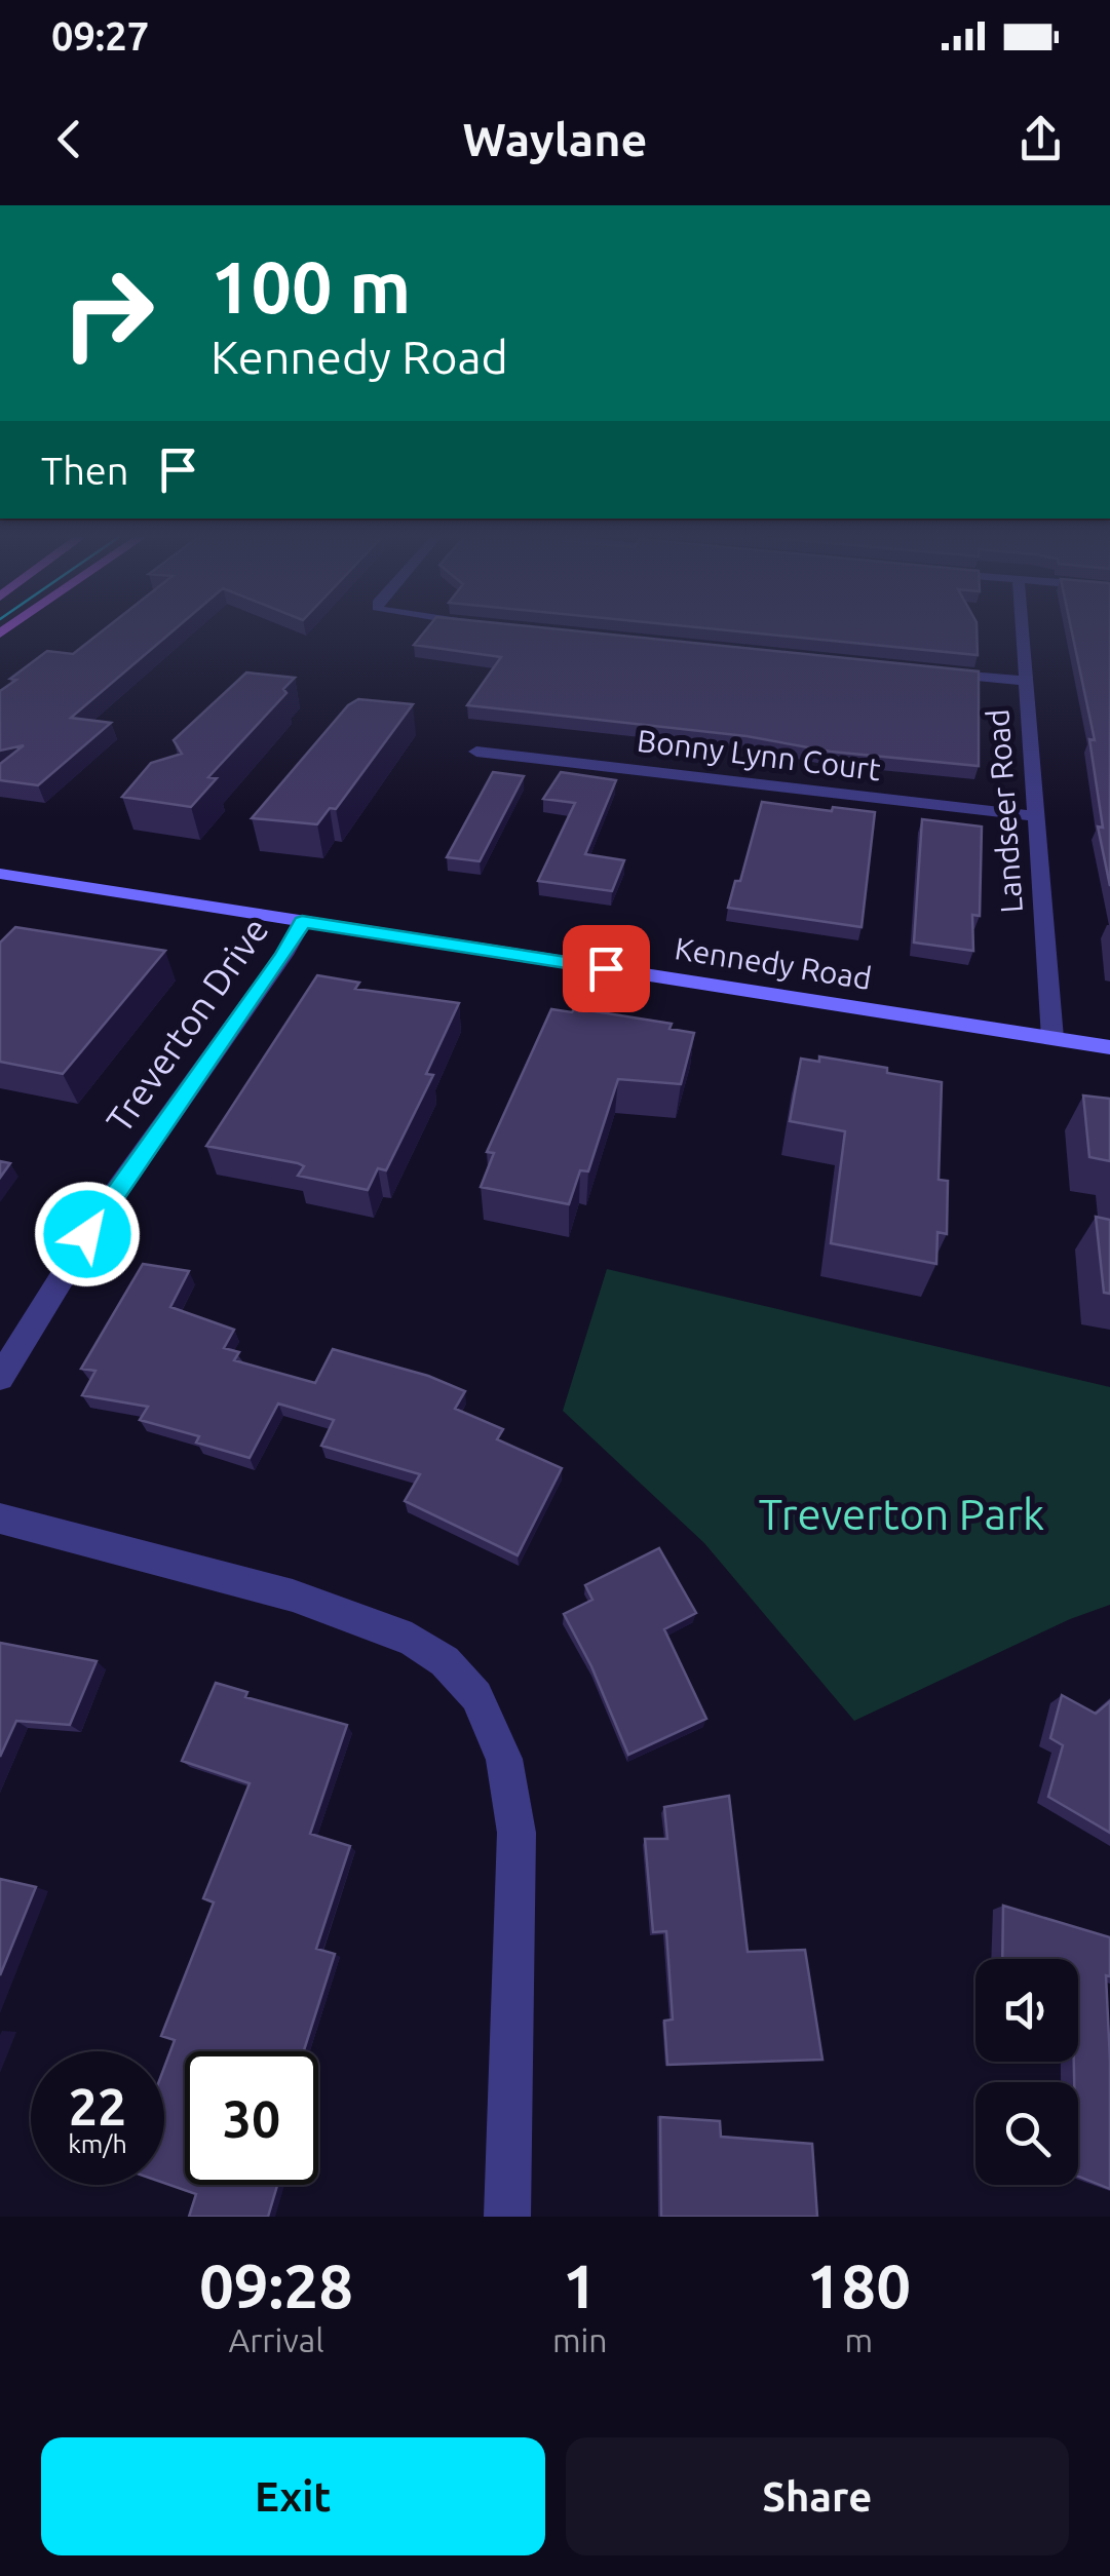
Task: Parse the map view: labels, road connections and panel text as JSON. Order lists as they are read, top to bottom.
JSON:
{
  "streets": {
    "main road": ["Kennedy Road"],
    "street": ["Bonny Lynn Court", "Landseer Road", "Treverton Drive"]
  },
  "crossings": [
    ["Bonny Lynn Court", "Landseer Road"],
    ["Landseer Road", "Kennedy Road"],
    ["Kennedy Road", "Treverton Drive"]
  ],
  "parks": ["Treverton Park"],
  "page": {
    "status": "09:27",
    "header": "Waylane",
    "turn": ["100 m", "Kennedy Road"],
    "then": "Then",
    "speed": "22 km/h",
    "limit": "30",
    "eta": [
      "09:28",
      "Arrival",
      "1",
      "min",
      "180",
      "m"
    ],
    "buttons": ["Exit", "Share"]
  }
}
